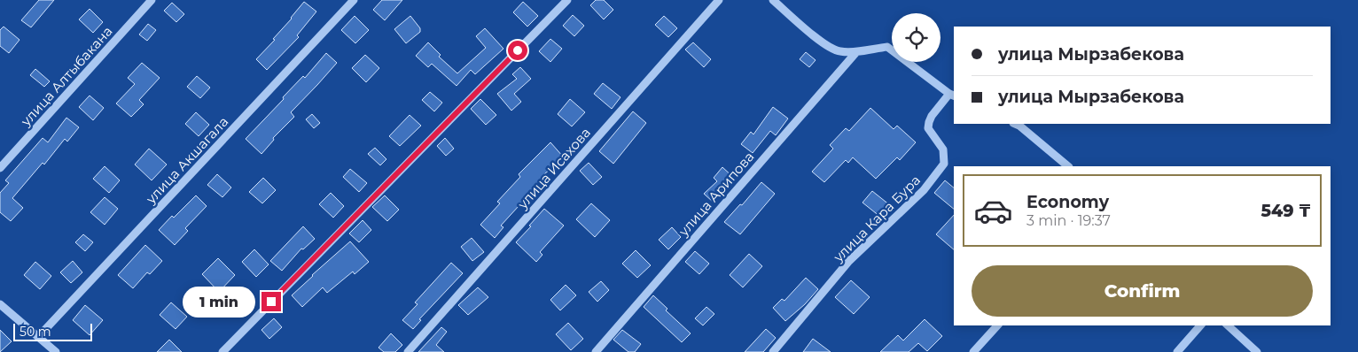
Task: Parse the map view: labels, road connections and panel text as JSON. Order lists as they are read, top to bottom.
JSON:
{
  "streets": {
    "street": [
      "улица Алтыбакана",
      "улица Акшагала",
      "улица Исахова",
      "улица Арипова",
      "улица Кара Бура"
    ]
  },
  "scale_bar": "50 m",
  "page": {
    "banner": ["улица Мырзабекова", "улица Мырзабекова"],
    "list": [
      {
        "name": "Economy",
        "note": "3 min · 19:37",
        "value": "549 ₸"
      }
    ],
    "buttons": "Confirm",
    "bubble": "1 min",
    "scale": "50 m"
  }
}
